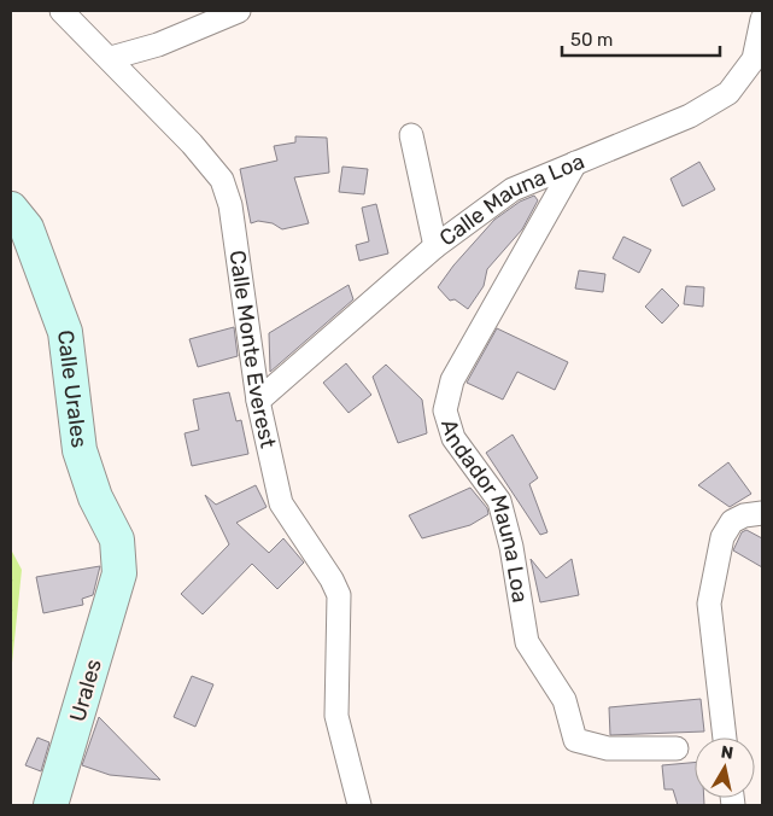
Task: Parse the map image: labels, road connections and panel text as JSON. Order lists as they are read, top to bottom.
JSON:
{
  "streets": {
    "street": [
      "Calle Mauna Loa",
      "Calle Monte Everest",
      "Calle Urales",
      "Andador Mauna Loa",
      "Urales"
    ]
  },
  "crossings": [
    ["Calle Mauna Loa", "Calle Monte Everest"],
    ["Calle Mauna Loa", "Andador Mauna Loa"],
    ["Calle Urales", "Urales"]
  ],
  "scale_bar": "50 m",
  "north": "top"
}
